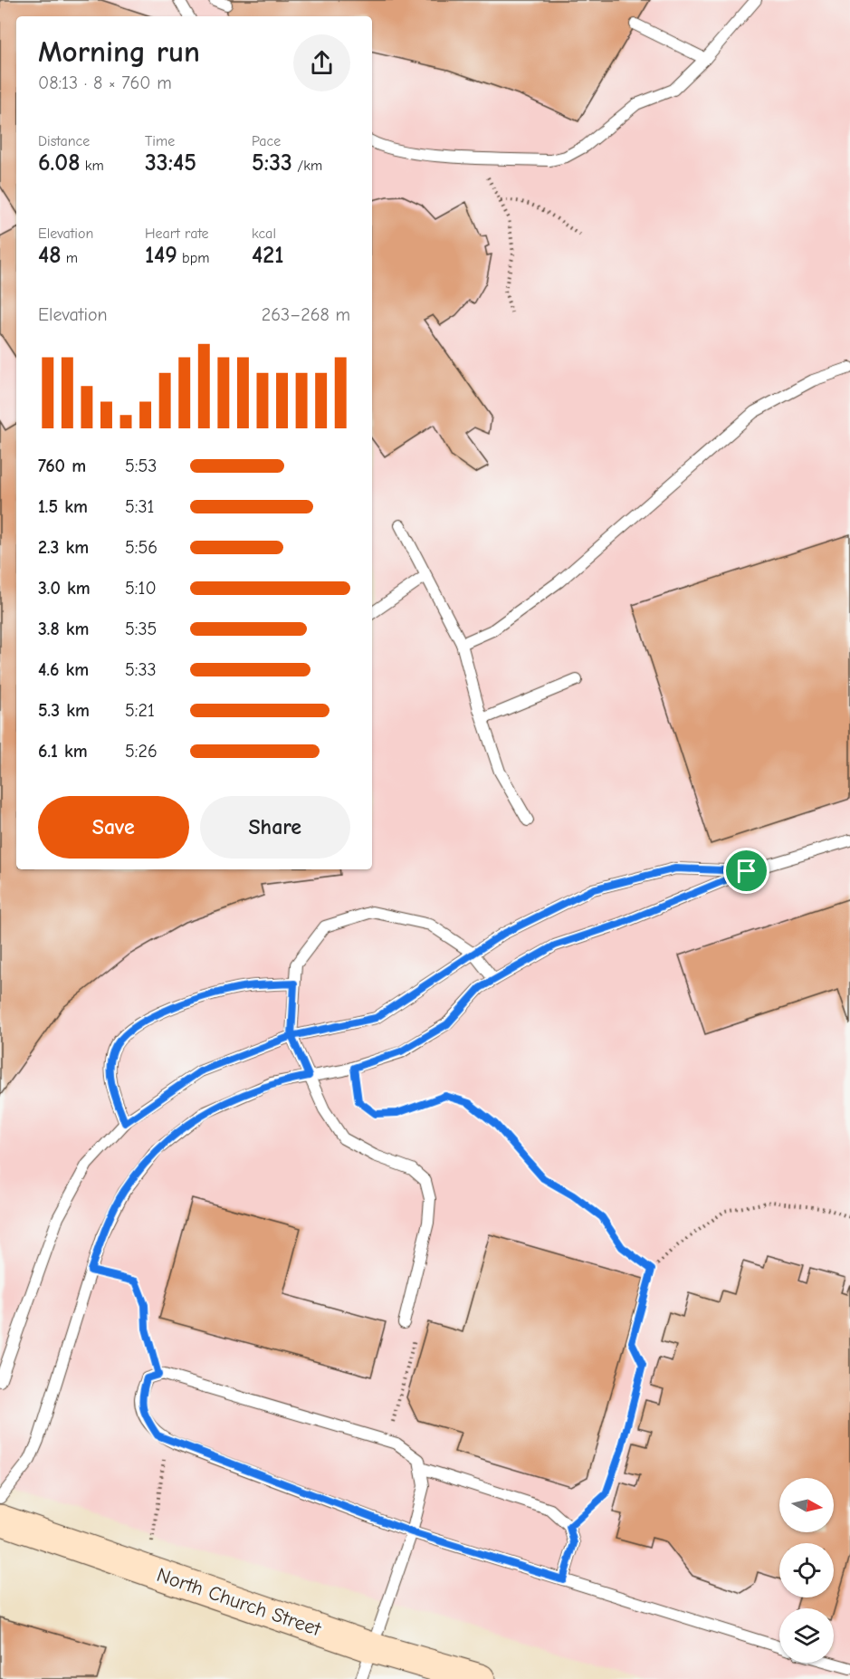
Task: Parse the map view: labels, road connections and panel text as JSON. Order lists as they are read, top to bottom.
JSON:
{
  "streets": {
    "main road": ["North Church Street"]
  },
  "north": "right",
  "page": {
    "heading": ["Morning run", "08:13 · 8 × 760 m"],
    "stats": [
      ["Distance", "6.08 km"],
      ["Time", "33:45"],
      ["Pace", "5:33 /km"],
      ["Elevation", "48 m"],
      ["Heart rate", "149 bpm"],
      ["kcal", "421"]
    ],
    "chart": ["Elevation", "263–268 m"],
    "list": [
      {
        "name": "760 m",
        "note": "5:53"
      },
      {
        "name": "1.5 km",
        "note": "5:31"
      },
      {
        "name": "2.3 km",
        "note": "5:56"
      },
      {
        "name": "3.0 km",
        "note": "5:10"
      },
      {
        "name": "3.8 km",
        "note": "5:35"
      },
      {
        "name": "4.6 km",
        "note": "5:33"
      },
      {
        "name": "5.3 km",
        "note": "5:21"
      },
      {
        "name": "6.1 km",
        "note": "5:26"
      }
    ],
    "buttons": ["Save", "Share"]
  }
}
